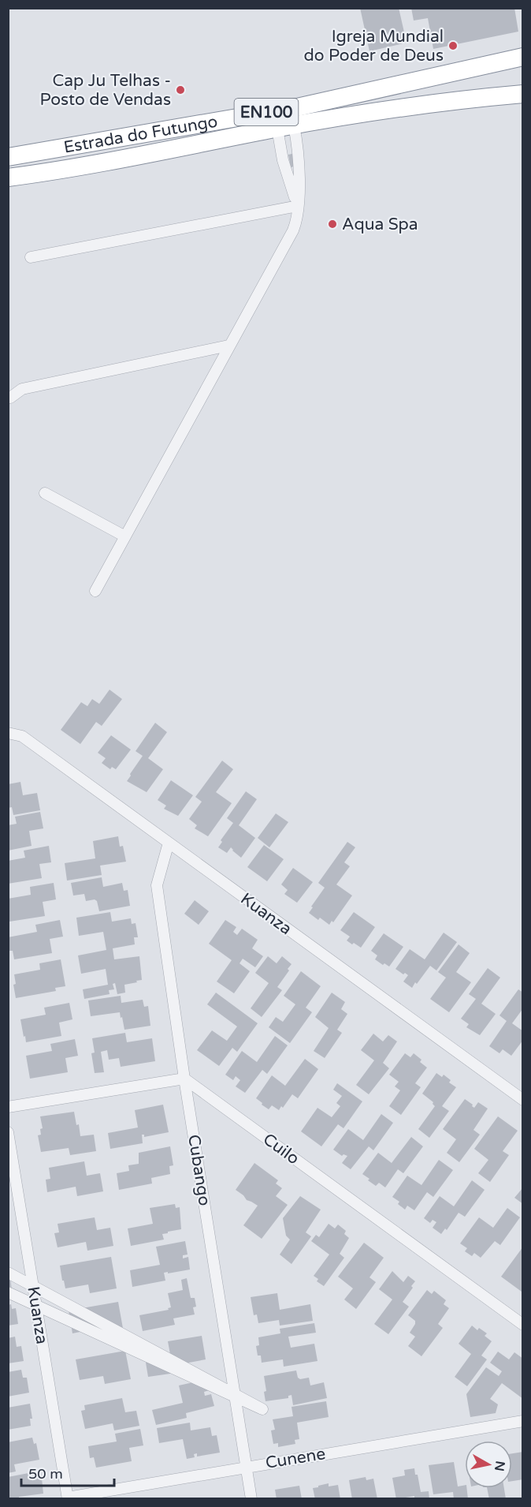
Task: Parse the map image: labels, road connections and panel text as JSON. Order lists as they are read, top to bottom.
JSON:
{
  "streets": {
    "highway": ["EN100", "Estrada do Futungo"],
    "street": [
      "Kuanza",
      "Cuilo",
      "Cubango",
      "Cunene"
    ]
  },
  "crossings": [
    ["Kuanza", "Cubango"],
    ["Kuanza", "Cunene"],
    ["Cuilo", "Cubango"],
    ["Cubango", "Cunene"]
  ],
  "places": ["Igreja Mundial do Poder de Deus", "Cap Ju Telhas - Posto de Vendas", "Aqua Spa"],
  "scale_bar": "50 m",
  "north": "right"
}
